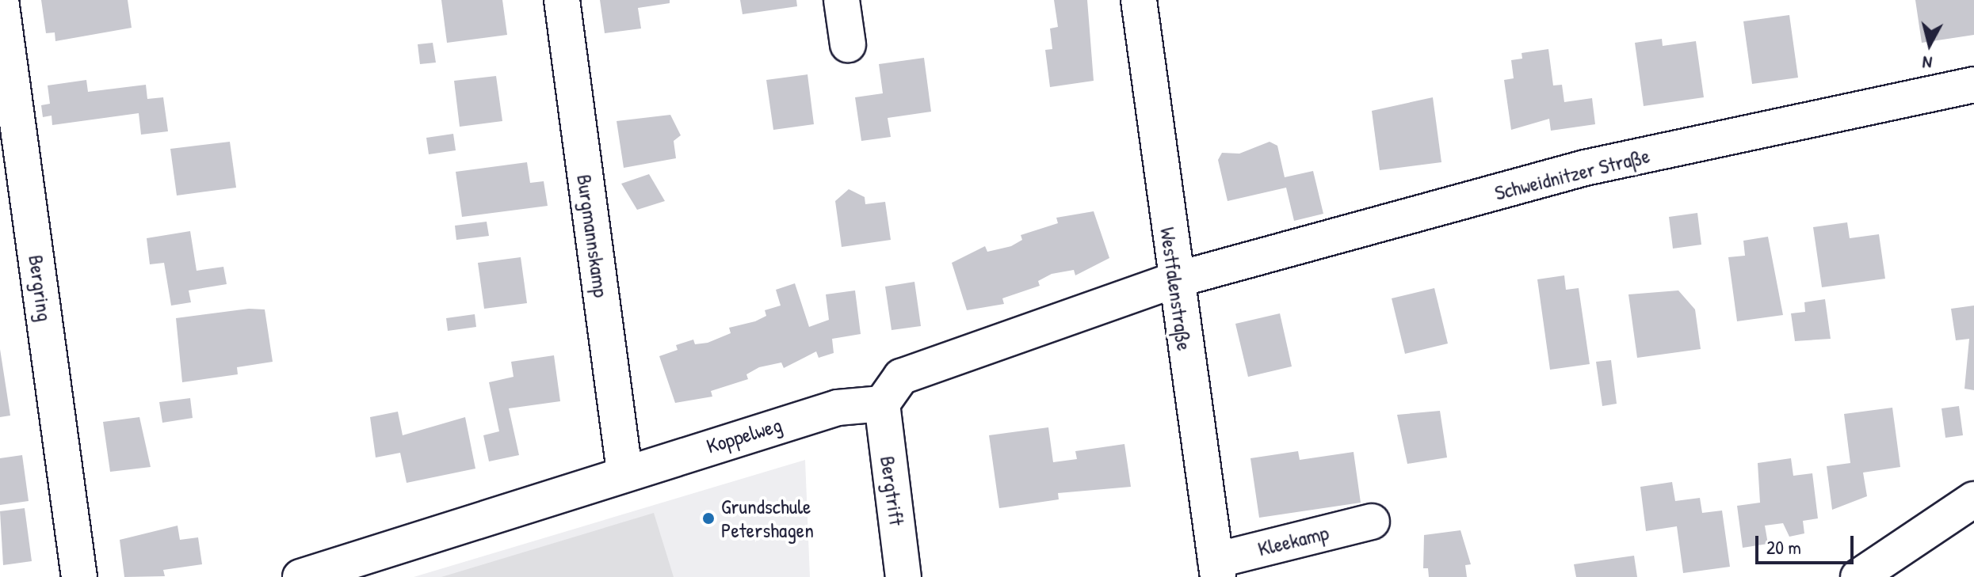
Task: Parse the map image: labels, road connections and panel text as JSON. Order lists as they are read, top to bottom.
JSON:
{
  "streets": {
    "street": [
      "Schweidnitzer Straße",
      "Burgmannskamp",
      "Bergring",
      "Westfalenstraße",
      "Koppelweg",
      "Bergtrift",
      "Kleekamp"
    ]
  },
  "crossings": [
    ["Schweidnitzer Straße", "Westfalenstraße"],
    ["Burgmannskamp", "Koppelweg"],
    ["Westfalenstraße", "Kleekamp"],
    ["Koppelweg", "Bergtrift"]
  ],
  "places": ["Grundschule Petershagen"],
  "scale_bar": "20 m",
  "north": "bottom"
}
